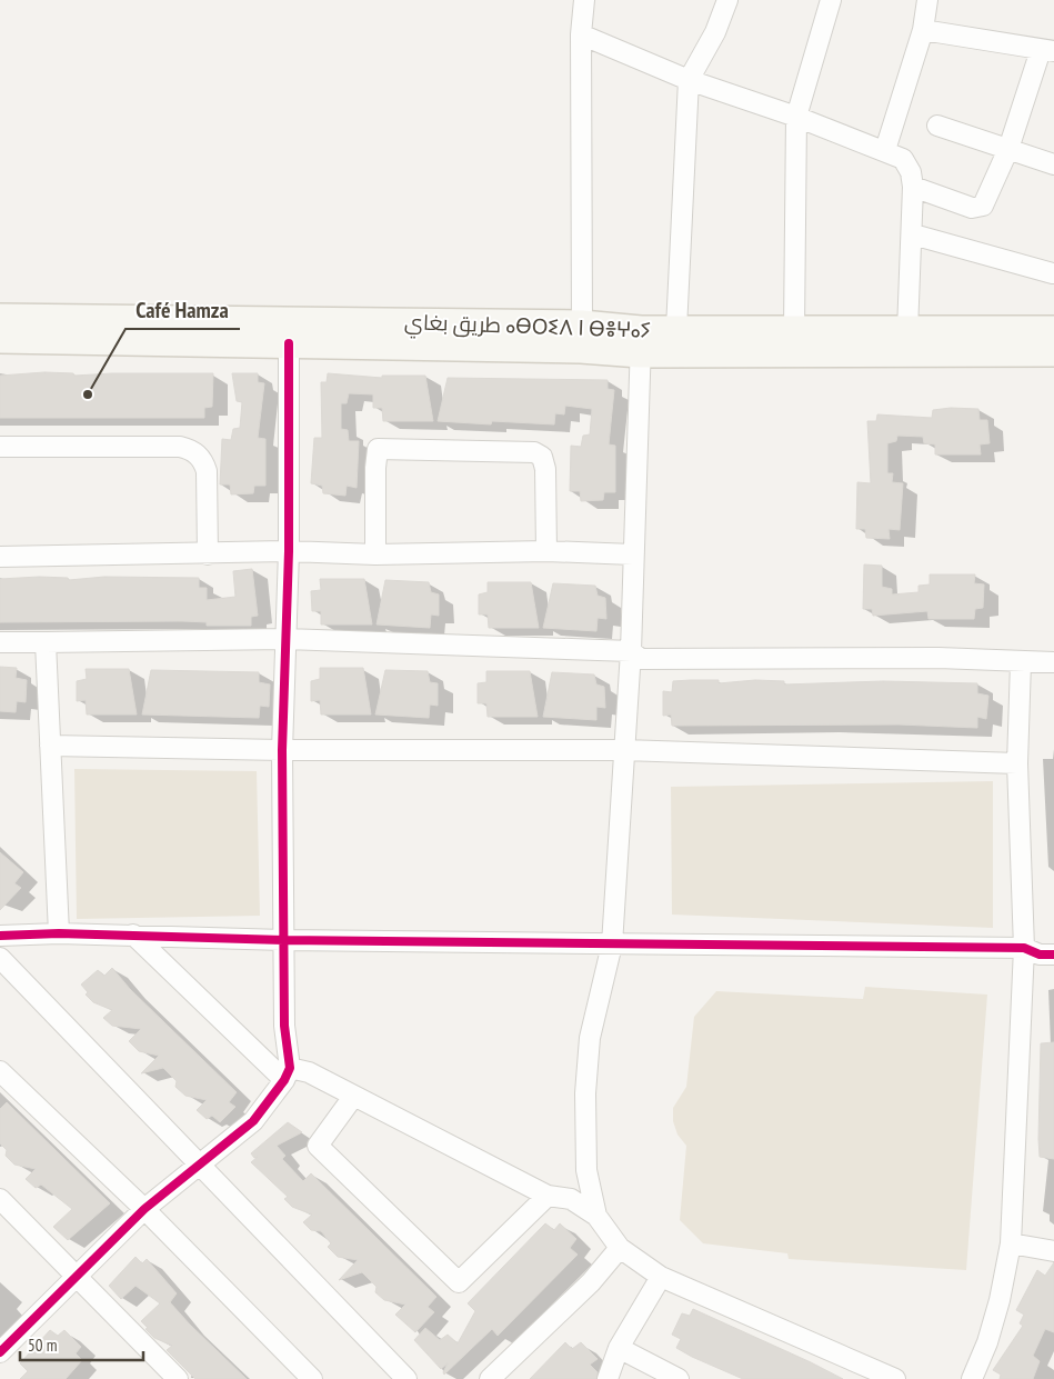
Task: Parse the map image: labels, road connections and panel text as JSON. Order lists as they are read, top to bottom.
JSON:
{
  "streets": {
    "main road": ["طريق بغاي ⴰⴱⵔⵉⴷ ⵏ ⴱⴻⵖⴰⵢ"]
  },
  "places": ["Café Hamza"],
  "scale_bar": "50 m"
}
